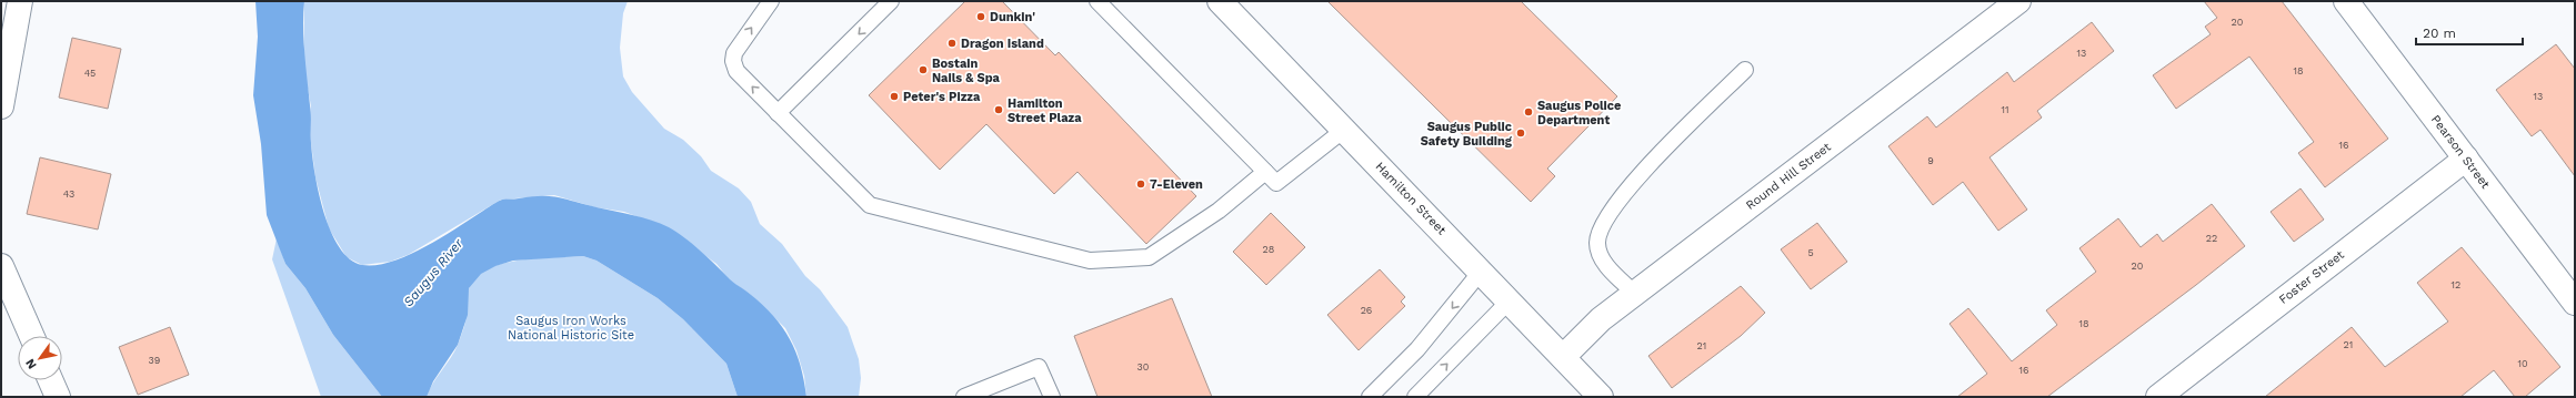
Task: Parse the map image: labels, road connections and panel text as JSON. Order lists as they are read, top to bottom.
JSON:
{
  "streets": {
    "street": [
      "Pearson Street",
      "Round Hill Street",
      "Hamilton Street",
      "Foster Street"
    ]
  },
  "crossings": [
    ["Pearson Street", "Foster Street"],
    ["Round Hill Street", "Hamilton Street"]
  ],
  "water": ["Saugus River"],
  "parks": ["Saugus Iron Works National Historic Site"],
  "places": [
    "Dunkin'",
    "Dragon Island",
    "Bostain Nails & Spa",
    "Peter's Pizza",
    "Hamilton Street Plaza",
    "Saugus Police Department",
    "Saugus Public Safety Building",
    "7-Eleven"
  ],
  "house_numbers": [
    "20",
    "13",
    "18",
    "45",
    "13",
    "11",
    "16",
    "9",
    "43",
    "22",
    "28",
    "5",
    "20",
    "12",
    "26",
    "18",
    "21",
    "21",
    "39",
    "10",
    "30",
    "16"
  ],
  "scale_bar": "20 m",
  "north": "bottom left"
}
